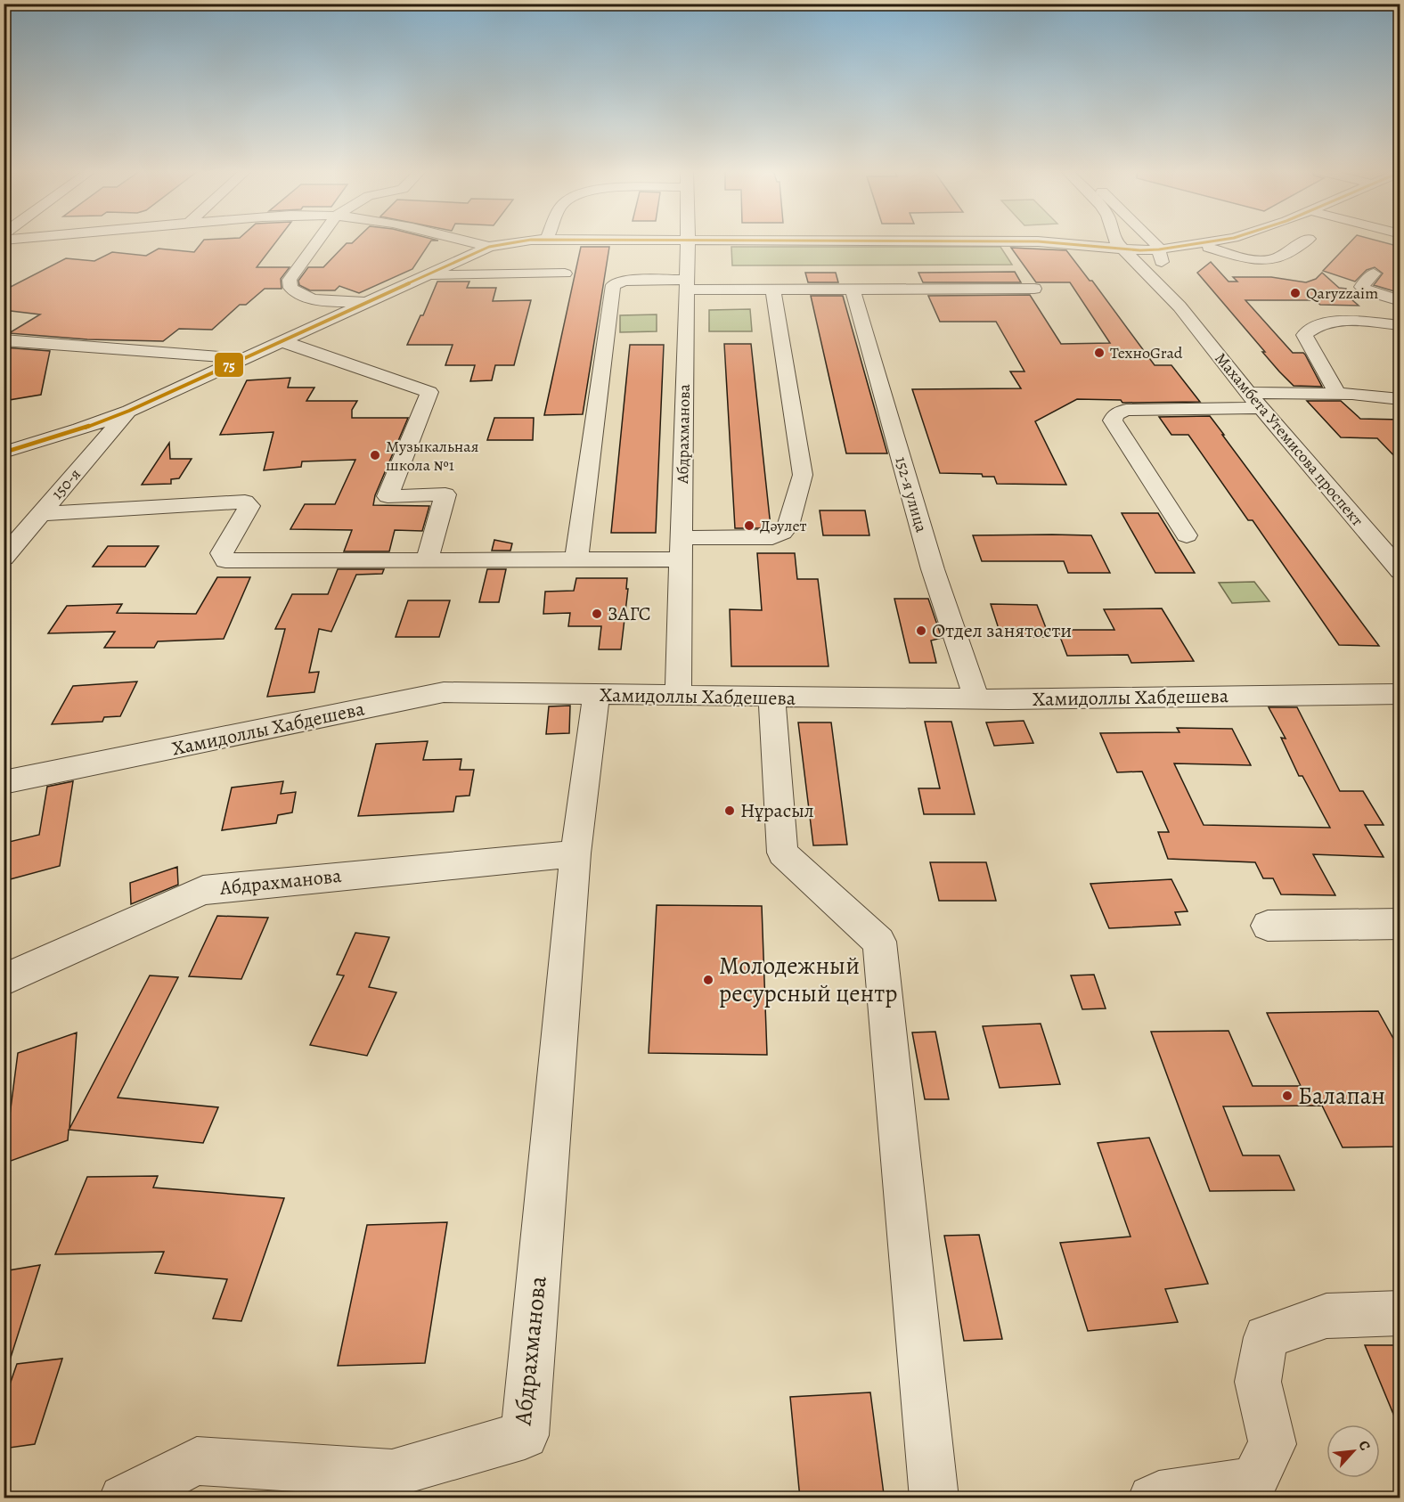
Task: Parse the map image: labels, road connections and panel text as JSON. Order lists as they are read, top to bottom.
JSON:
{
  "streets": {
    "street": [
      "Абдрахманова",
      "Махамбета Утемисова проспект",
      "150-я",
      "152-я улица",
      "Хамидоллы Хабдешева"
    ]
  },
  "crossings": [
    ["Абдрахманова", "Хамидоллы Хабдешева"],
    ["152-я улица", "Хамидоллы Хабдешева"]
  ],
  "places": [
    "Qaryzzaim",
    "ТехноGrad",
    "Музыкальная школа №1",
    "Дәулет",
    "ЗАГС",
    "Отдел занятости",
    "Нұрасыл",
    "Молодежный ресурсный центр",
    "Балапан"
  ],
  "lines": ["transit line 75"],
  "north": "top right"
}
